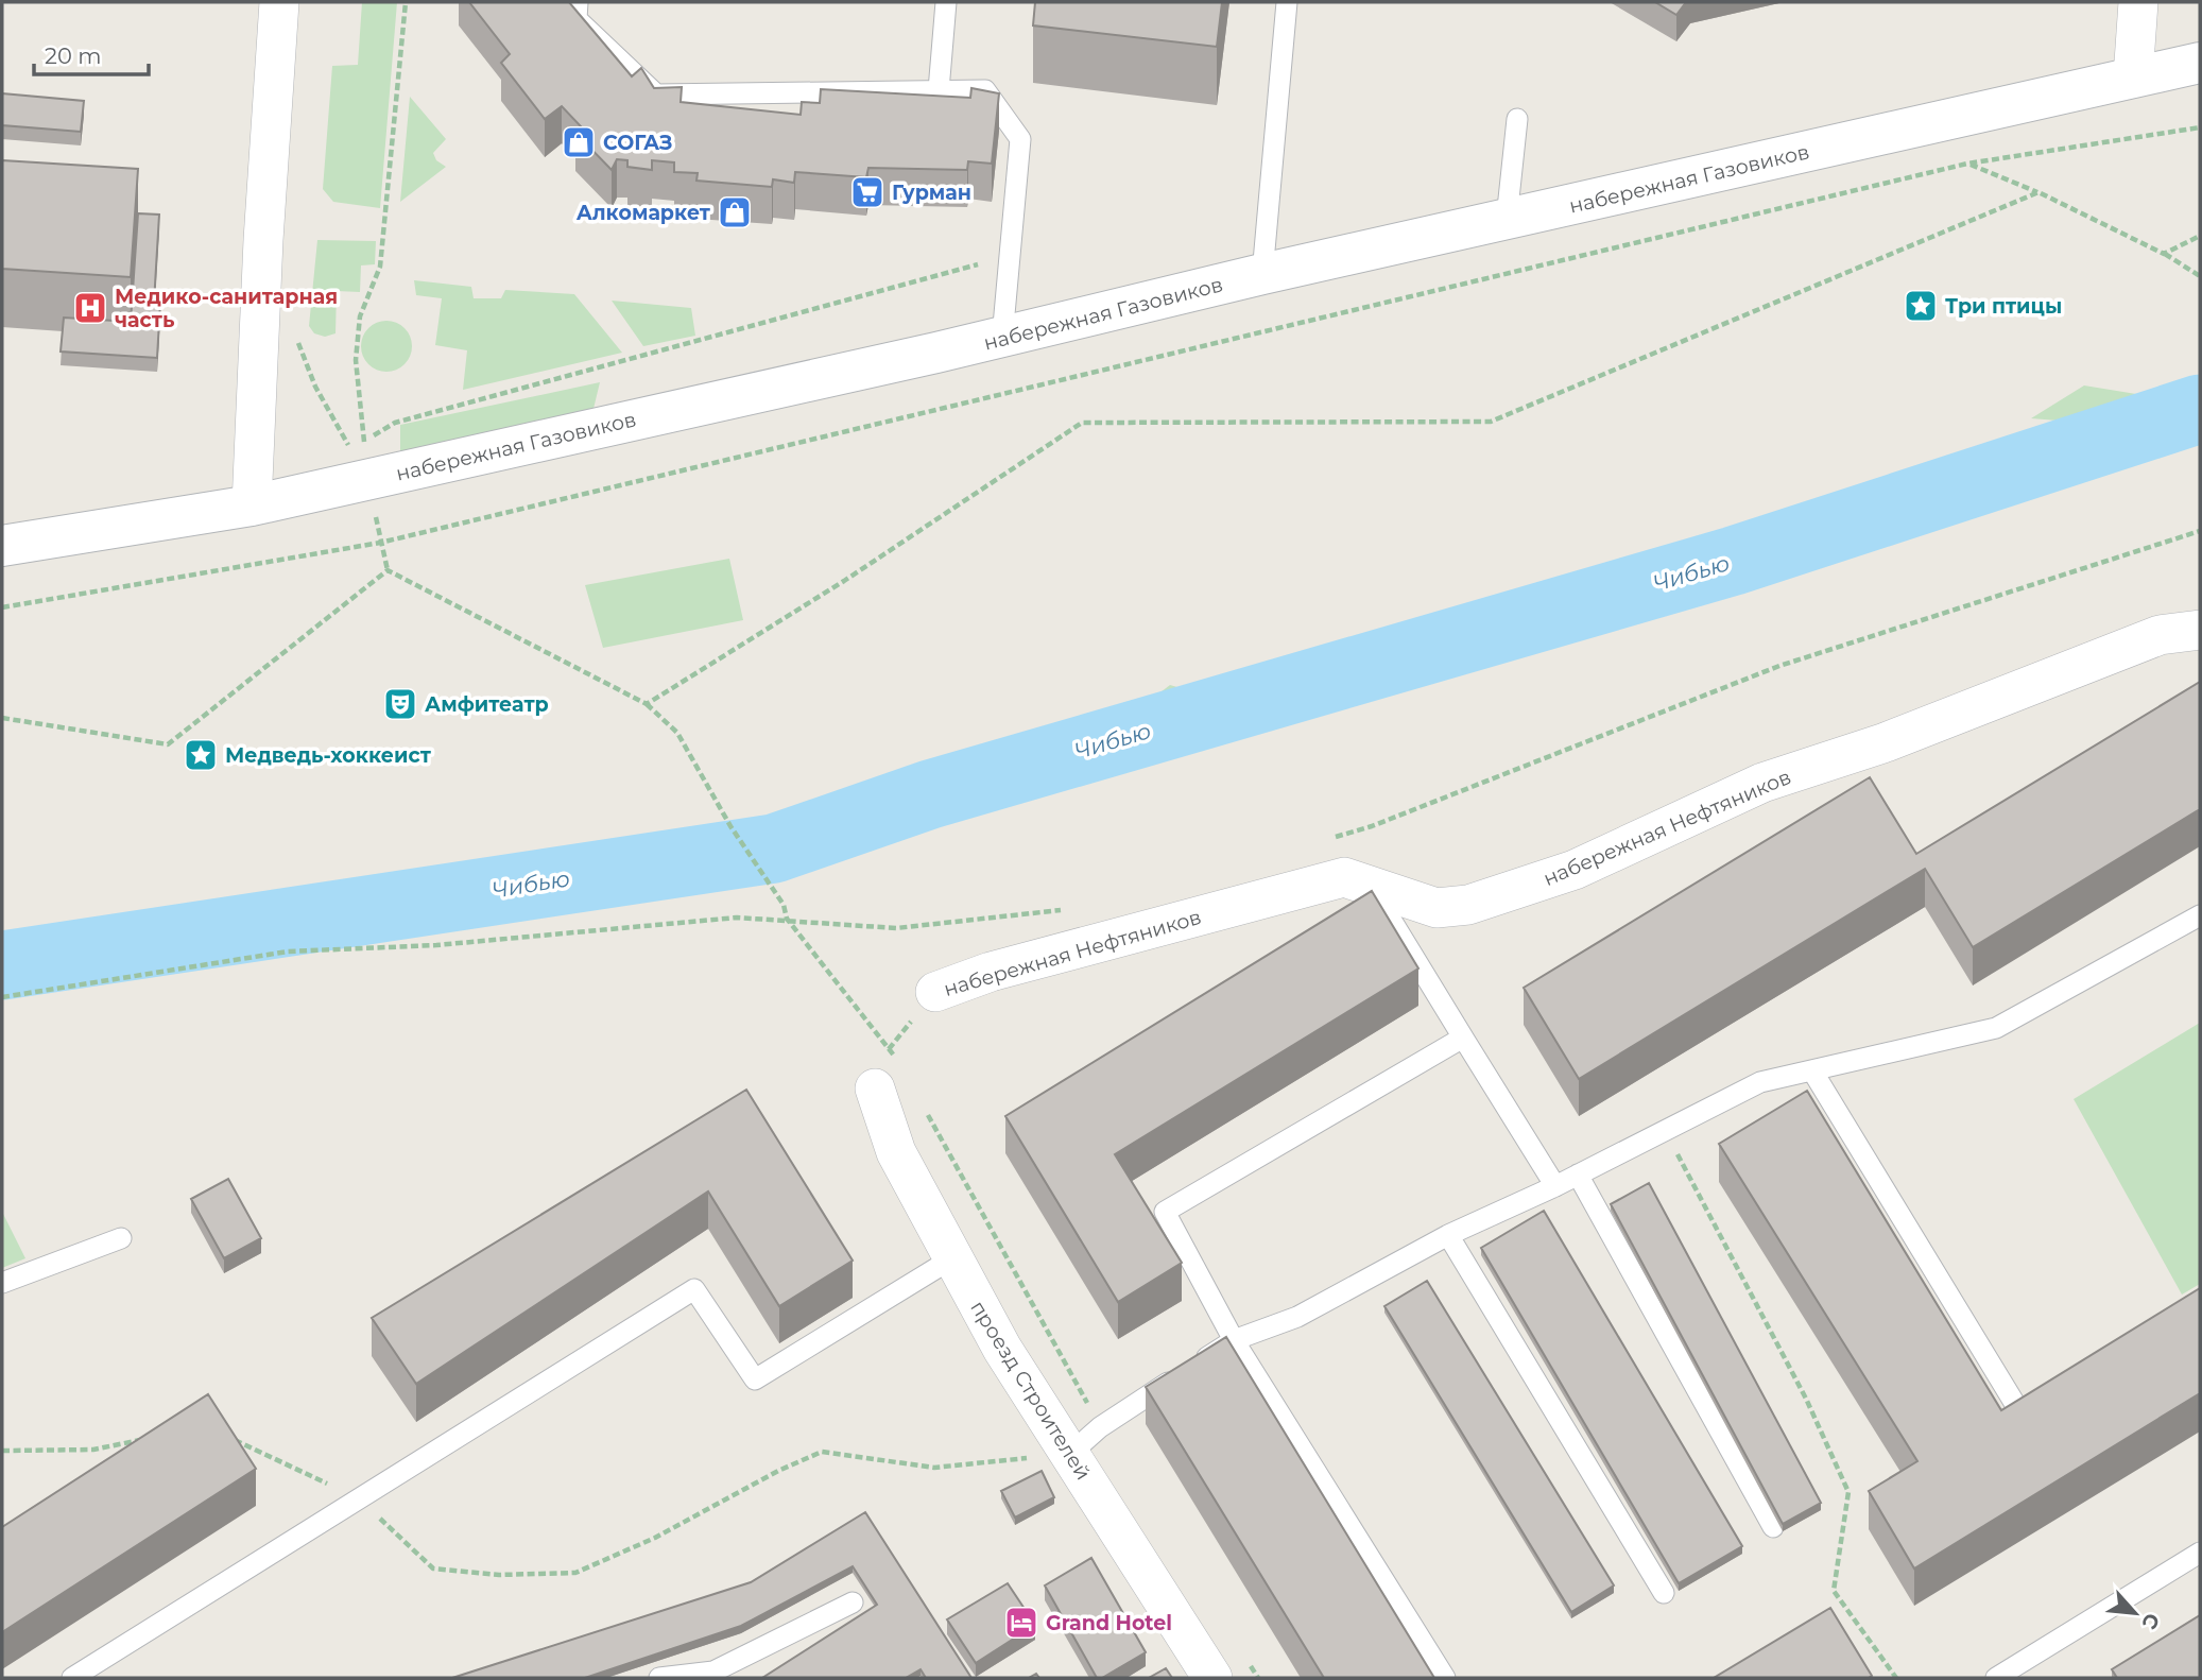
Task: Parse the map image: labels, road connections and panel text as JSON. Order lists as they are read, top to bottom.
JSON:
{
  "streets": {
    "main road": ["набережная Газовиков"],
    "street": ["набережная Нефтяников", "проезд Строителей"]
  },
  "crossings": [
    ["набережная Нефтяников", "проезд Строителей"]
  ],
  "water": ["Чибью"],
  "places": {
    "shop": ["СОГАЗ", "Алкомаркет"],
    "supermarket": ["Гурман"],
    "place": ["Три птицы", "Медведь-хоккеист"],
    "hospital": ["Медико-санитарная часть"],
    "theatre": ["Амфитеатр"],
    "hotel": ["Grand Hotel"]
  },
  "scale_bar": "20 m",
  "north": "bottom right"
}
